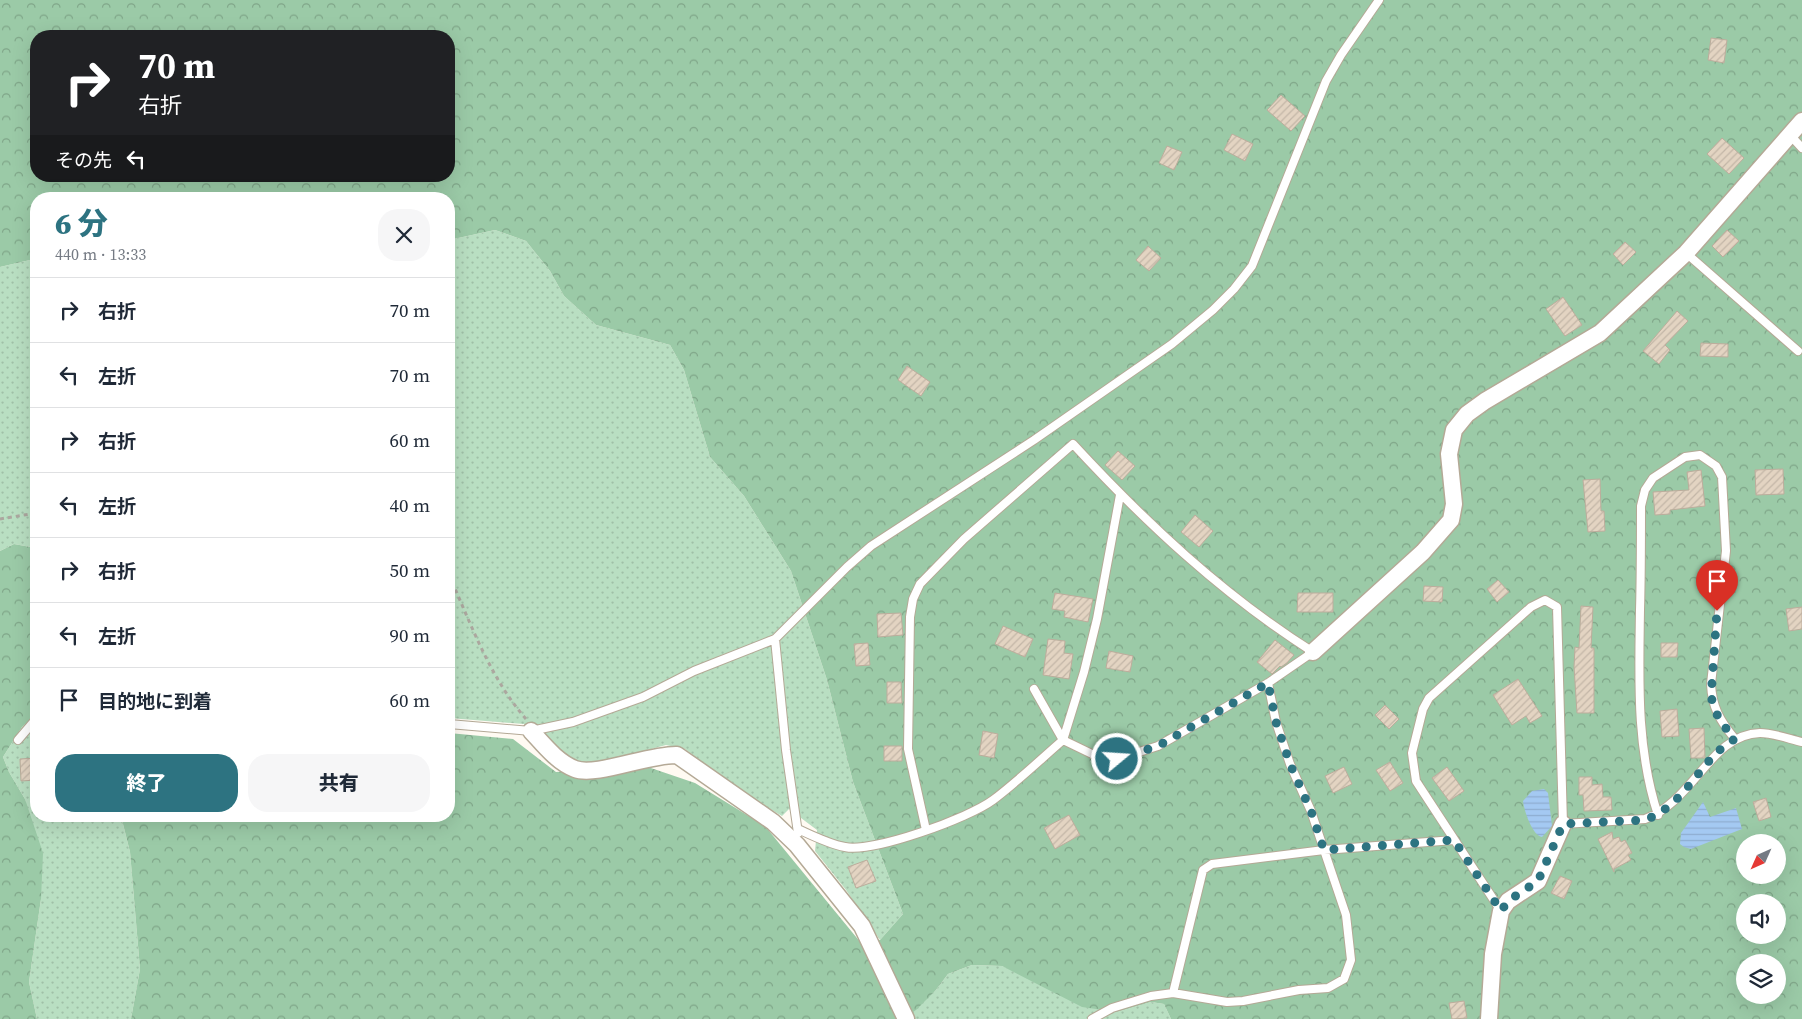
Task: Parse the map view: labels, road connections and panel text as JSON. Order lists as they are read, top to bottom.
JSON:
{
  "north": "bottom left",
  "page": {
    "turn": ["70 m", "右折"],
    "then": "その先",
    "heading": ["6 分", "440 m · 13:33"],
    "list": [
      {
        "name": "右折",
        "value": "70 m"
      },
      {
        "name": "左折",
        "value": "70 m"
      },
      {
        "name": "右折",
        "value": "60 m"
      },
      {
        "name": "左折",
        "value": "40 m"
      },
      {
        "name": "右折",
        "value": "50 m"
      },
      {
        "name": "左折",
        "value": "90 m"
      },
      {
        "name": "目的地に到着",
        "value": "60 m"
      }
    ],
    "buttons": ["終了", "共有"]
  }
}
